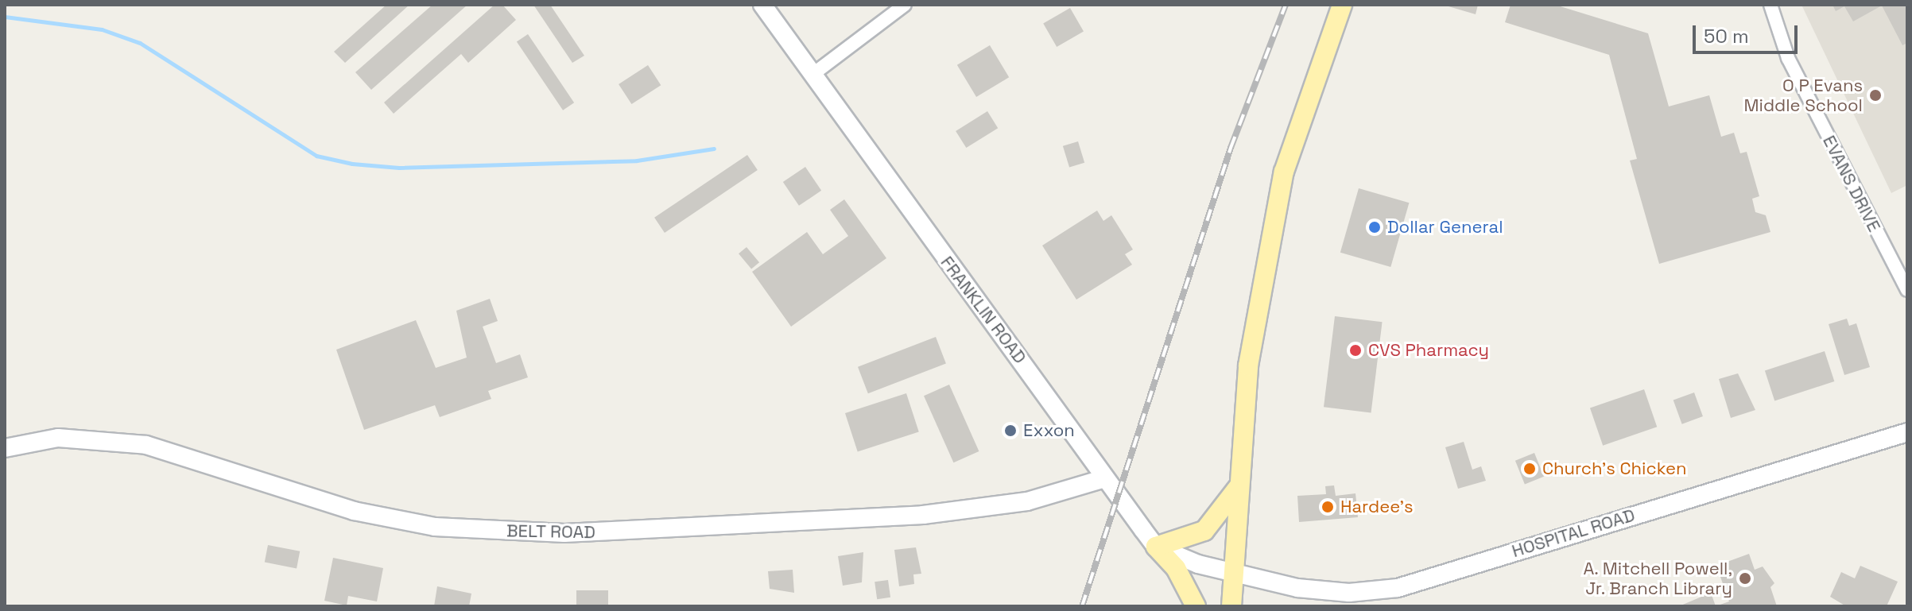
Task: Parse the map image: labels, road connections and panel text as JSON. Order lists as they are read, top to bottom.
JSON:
{
  "streets": {
    "street": [
      "EVANS DRIVE",
      "FRANKLIN ROAD",
      "BELT ROAD",
      "HOSPITAL ROAD"
    ]
  },
  "crossings": [
    ["FRANKLIN ROAD", "BELT ROAD"]
  ],
  "places": [
    "O P Evans Middle School",
    "Dollar General",
    "CVS Pharmacy",
    "Exxon",
    "Church's Chicken",
    "Hardee's",
    "A. Mitchell Powell, Jr. Branch Library"
  ],
  "scale_bar": "50 m"
}
